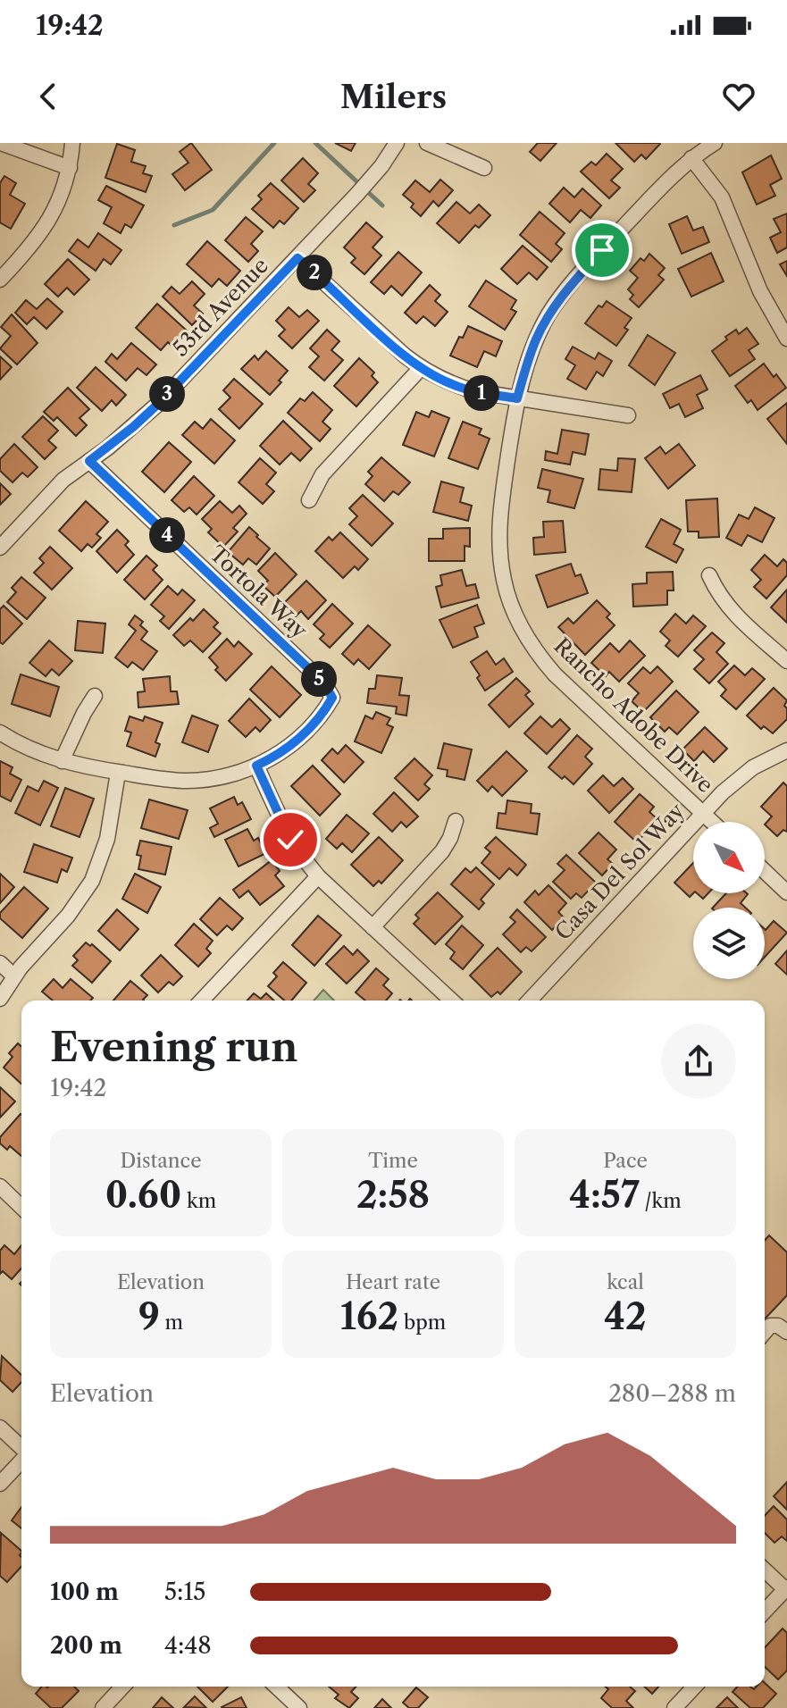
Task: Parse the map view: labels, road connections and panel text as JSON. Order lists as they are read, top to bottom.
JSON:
{
  "streets": {
    "street": [
      "53rd Avenue",
      "Tortola Way",
      "Rancho Adobe Drive",
      "Casa Del Sol Way"
    ]
  },
  "crossings": [
    ["53rd Avenue", "Tortola Way"],
    ["Rancho Adobe Drive", "Casa Del Sol Way"]
  ],
  "north": "bottom right",
  "page": {
    "status": "19:42",
    "header": "Milers",
    "pins": [
      "2",
      "1",
      "3",
      "4",
      "5"
    ],
    "heading": ["Evening run", "19:42"],
    "stats": [
      ["Distance", "0.60 km"],
      ["Time", "2:58"],
      ["Pace", "4:57 /km"],
      ["Elevation", "9 m"],
      ["Heart rate", "162 bpm"],
      ["kcal", "42"]
    ],
    "chart": ["Elevation", "280–288 m"],
    "list": [
      {
        "name": "100 m",
        "note": "5:15"
      },
      {
        "name": "200 m",
        "note": "4:48"
      }
    ]
  }
}
